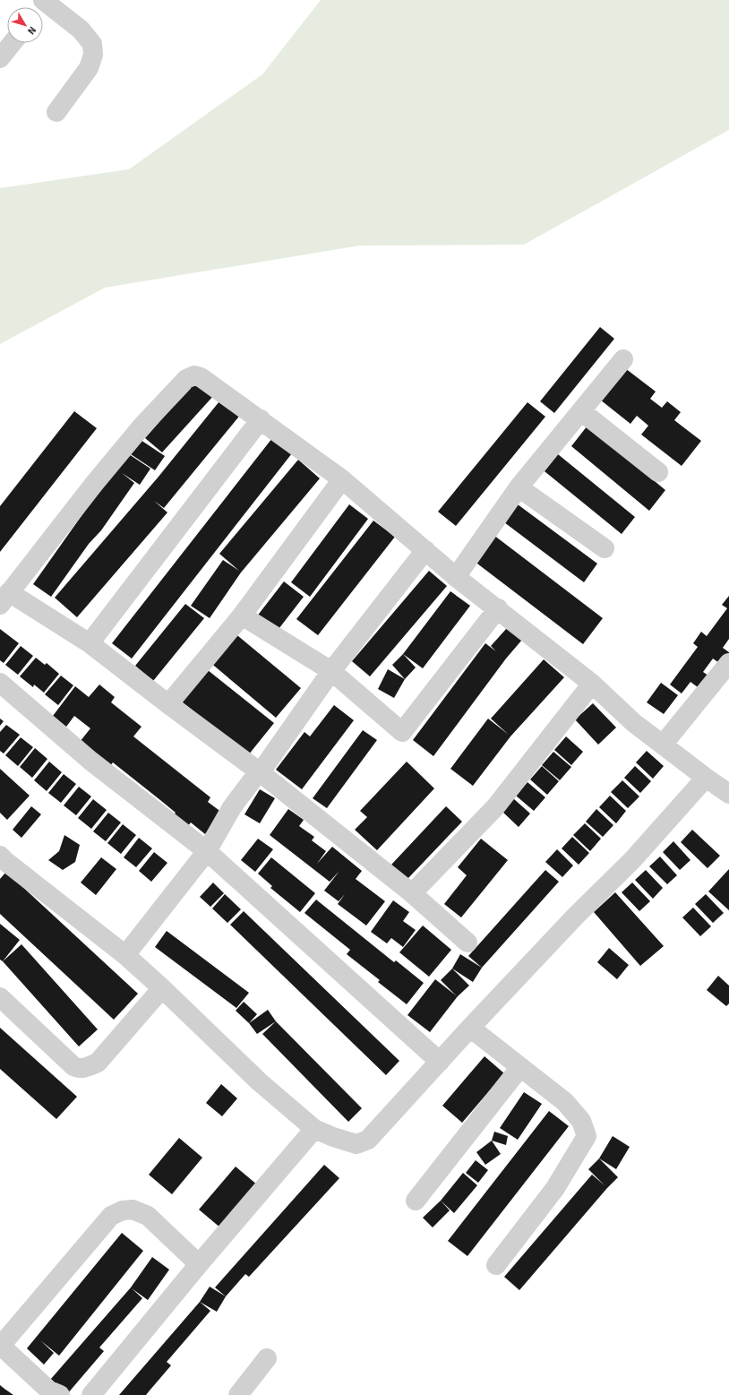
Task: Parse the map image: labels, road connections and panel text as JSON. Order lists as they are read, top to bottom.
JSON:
{
  "north": "bottom right"
}
